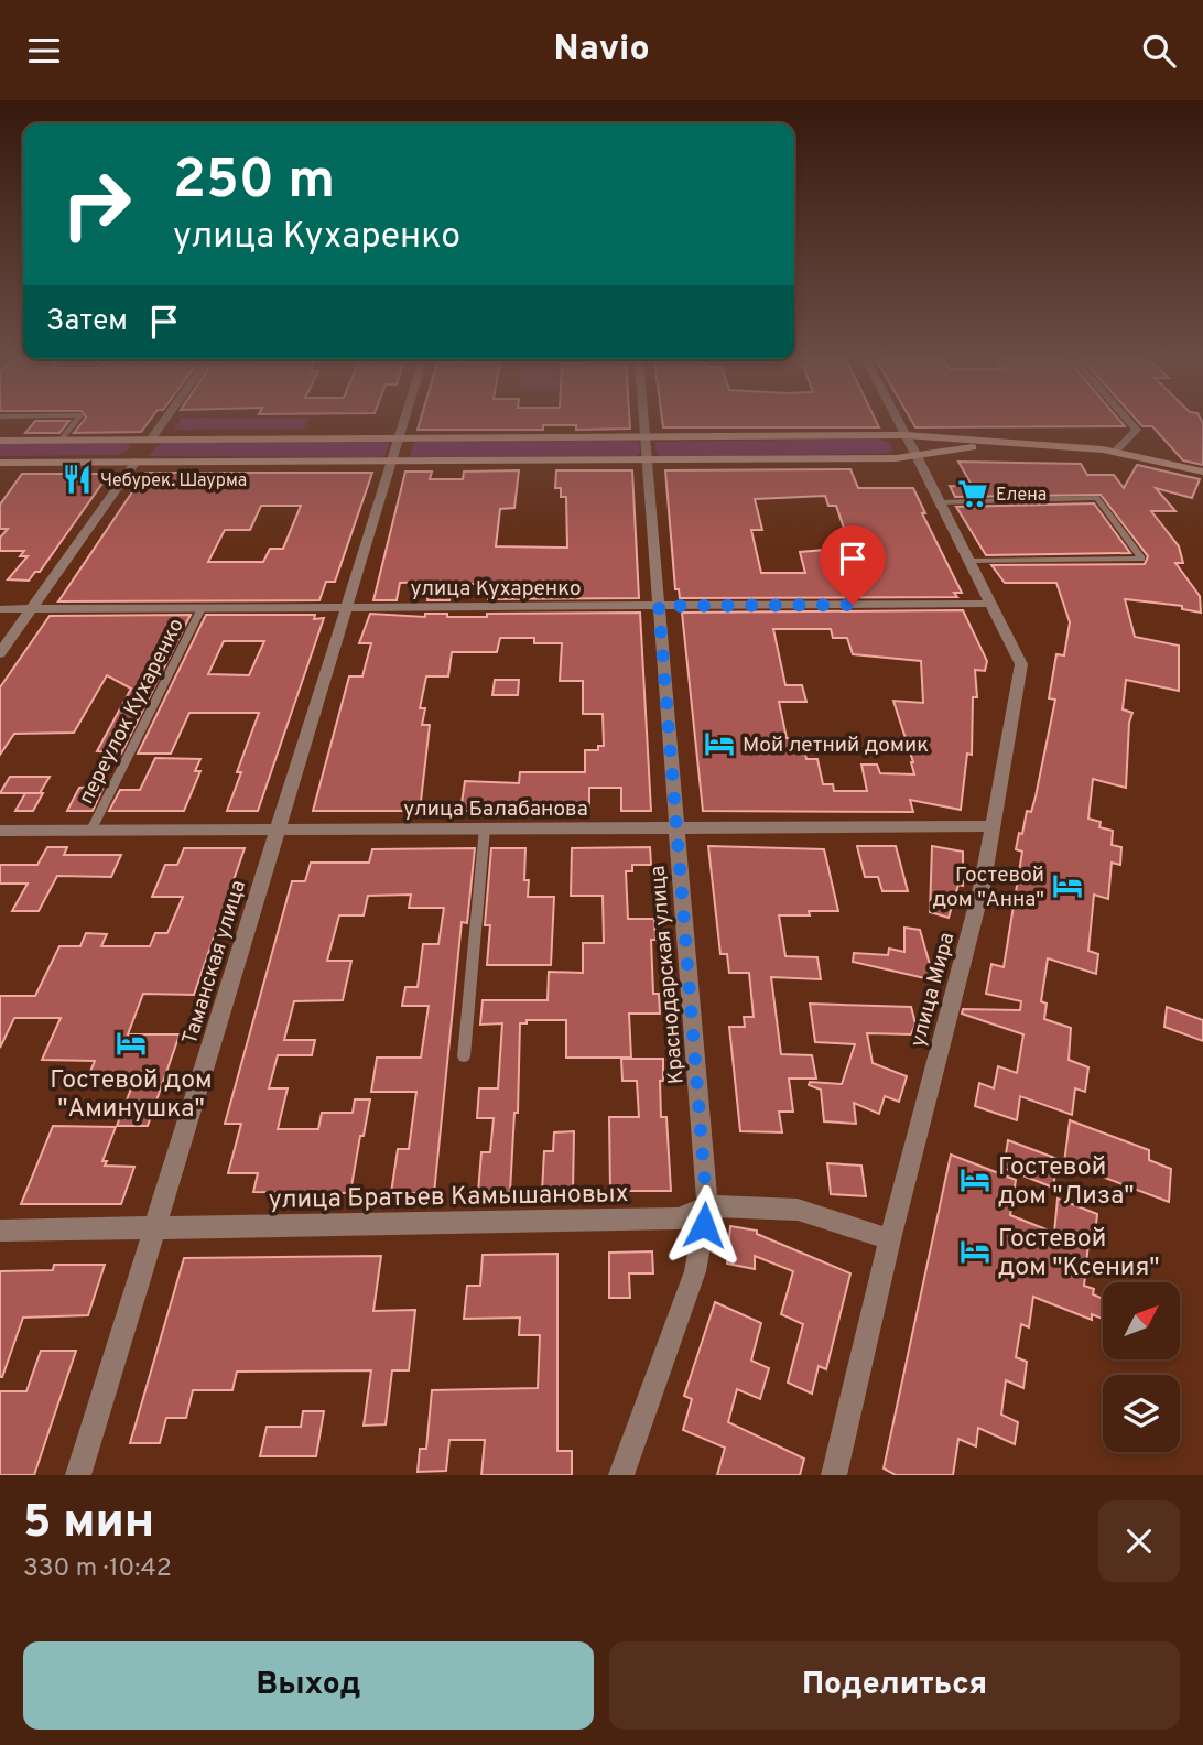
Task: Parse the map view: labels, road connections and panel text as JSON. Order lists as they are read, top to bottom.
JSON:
{
  "streets": {
    "street": [
      "улица Кухаренко",
      "улица Балабанова",
      "Таманская улица",
      "Краснодарская улица",
      "улица Мира",
      "улица Братьев Камышановых"
    ],
    "lane": ["переулок Кухаренко"]
  },
  "crossings": [
    ["улица Кухаренко", "переулок Кухаренко"],
    ["улица Кухаренко", "Таманская улица"],
    ["улица Кухаренко", "Краснодарская улица"],
    ["улица Кухаренко", "улица Мира"],
    ["переулок Кухаренко", "улица Балабанова"],
    ["улица Балабанова", "Таманская улица"],
    ["улица Балабанова", "Краснодарская улица"],
    ["улица Балабанова", "улица Мира"],
    ["Таманская улица", "улица Братьев Камышановых"],
    ["Краснодарская улица", "улица Братьев Камышановых"],
    ["улица Мира", "улица Братьев Камышановых"]
  ],
  "places": {
    "restaurant": ["Чебурек. Шаурма"],
    "supermarket": ["Елена"],
    "hotel": [
      "Мой летний домик",
      "Гостевой дом \"Анна\"",
      "Гостевой дом \"Аминушка\"",
      "Гостевой дом \"Лиза\"",
      "Гостевой дом \"Ксения\""
    ]
  },
  "north": "top right",
  "page": {
    "header": "Navio",
    "turn": ["250 m", "улица Кухаренко"],
    "then": "Затем",
    "heading": ["5 мин", "330 m · 10:42"],
    "buttons": ["Выход", "Поделиться"]
  }
}
